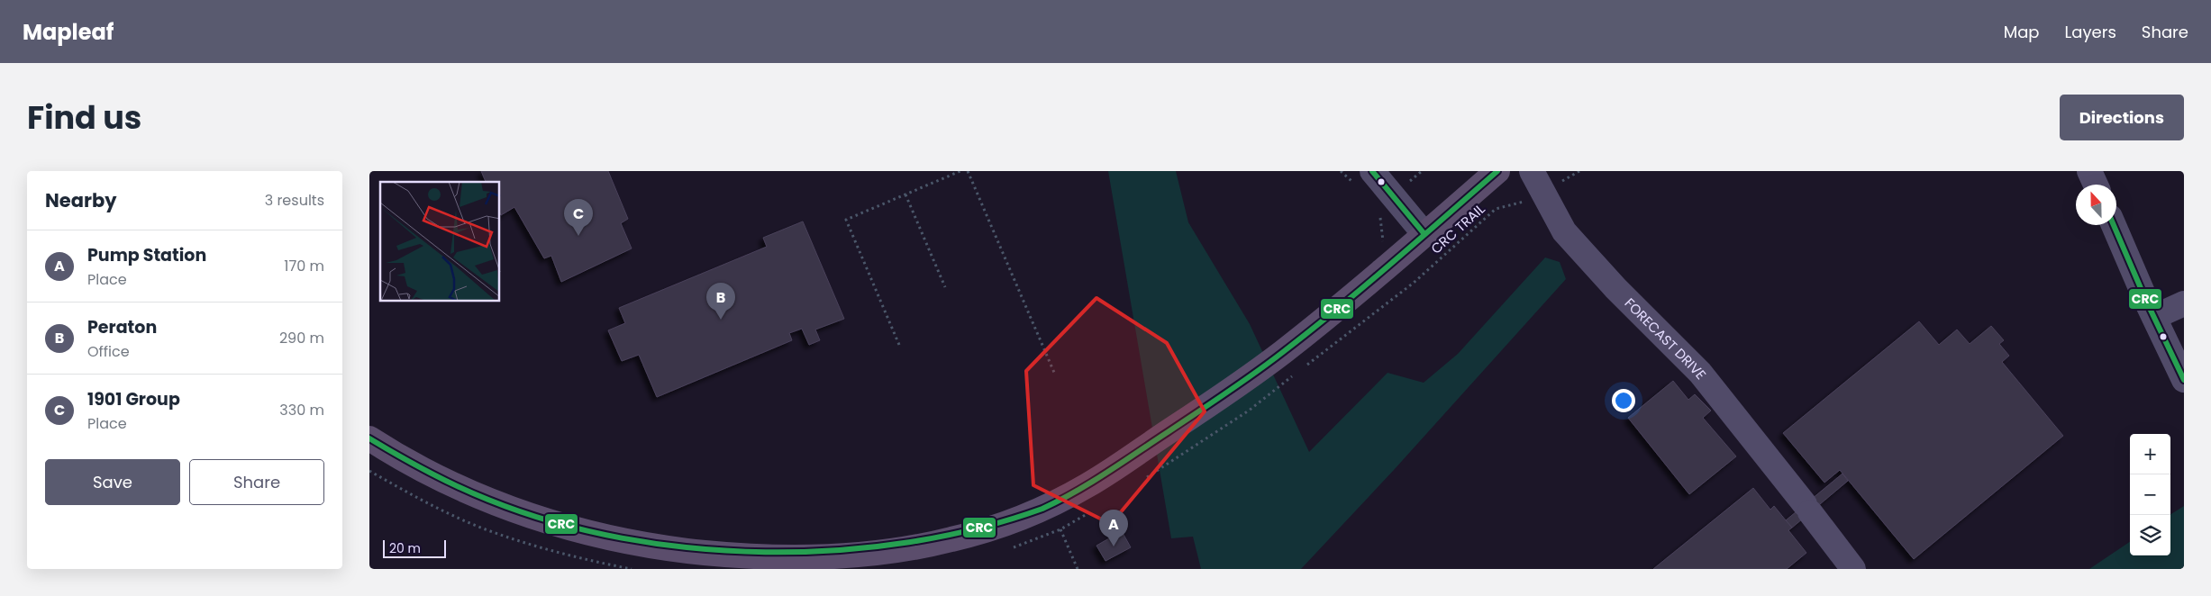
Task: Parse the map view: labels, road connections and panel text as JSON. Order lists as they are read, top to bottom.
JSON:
{
  "streets": {
    "street": ["FORECAST DRIVE"],
    "path": ["CRC TRAIL"]
  },
  "lines": ["transit line CRC"],
  "scale_bar": "20 m",
  "north": "top",
  "page": {
    "header": "Mapleaf",
    "nav": ["Map", "Layers", "Share"],
    "title": "Find us",
    "buttons": [
      "Directions",
      ["Save", "Share"]
    ],
    "heading": ["Nearby", "3 results"],
    "pins": ["C", "B", "A"],
    "list": [
      {
        "mark": "A",
        "name": "Pump Station",
        "note": "Place",
        "value": "170 m"
      },
      {
        "mark": "B",
        "name": "Peraton",
        "note": "Office",
        "value": "290 m"
      },
      {
        "mark": "C",
        "name": "1901 Group",
        "note": "Place",
        "value": "330 m"
      }
    ],
    "map_buttons": ["+", "−"],
    "scale": "20 m"
  }
}
